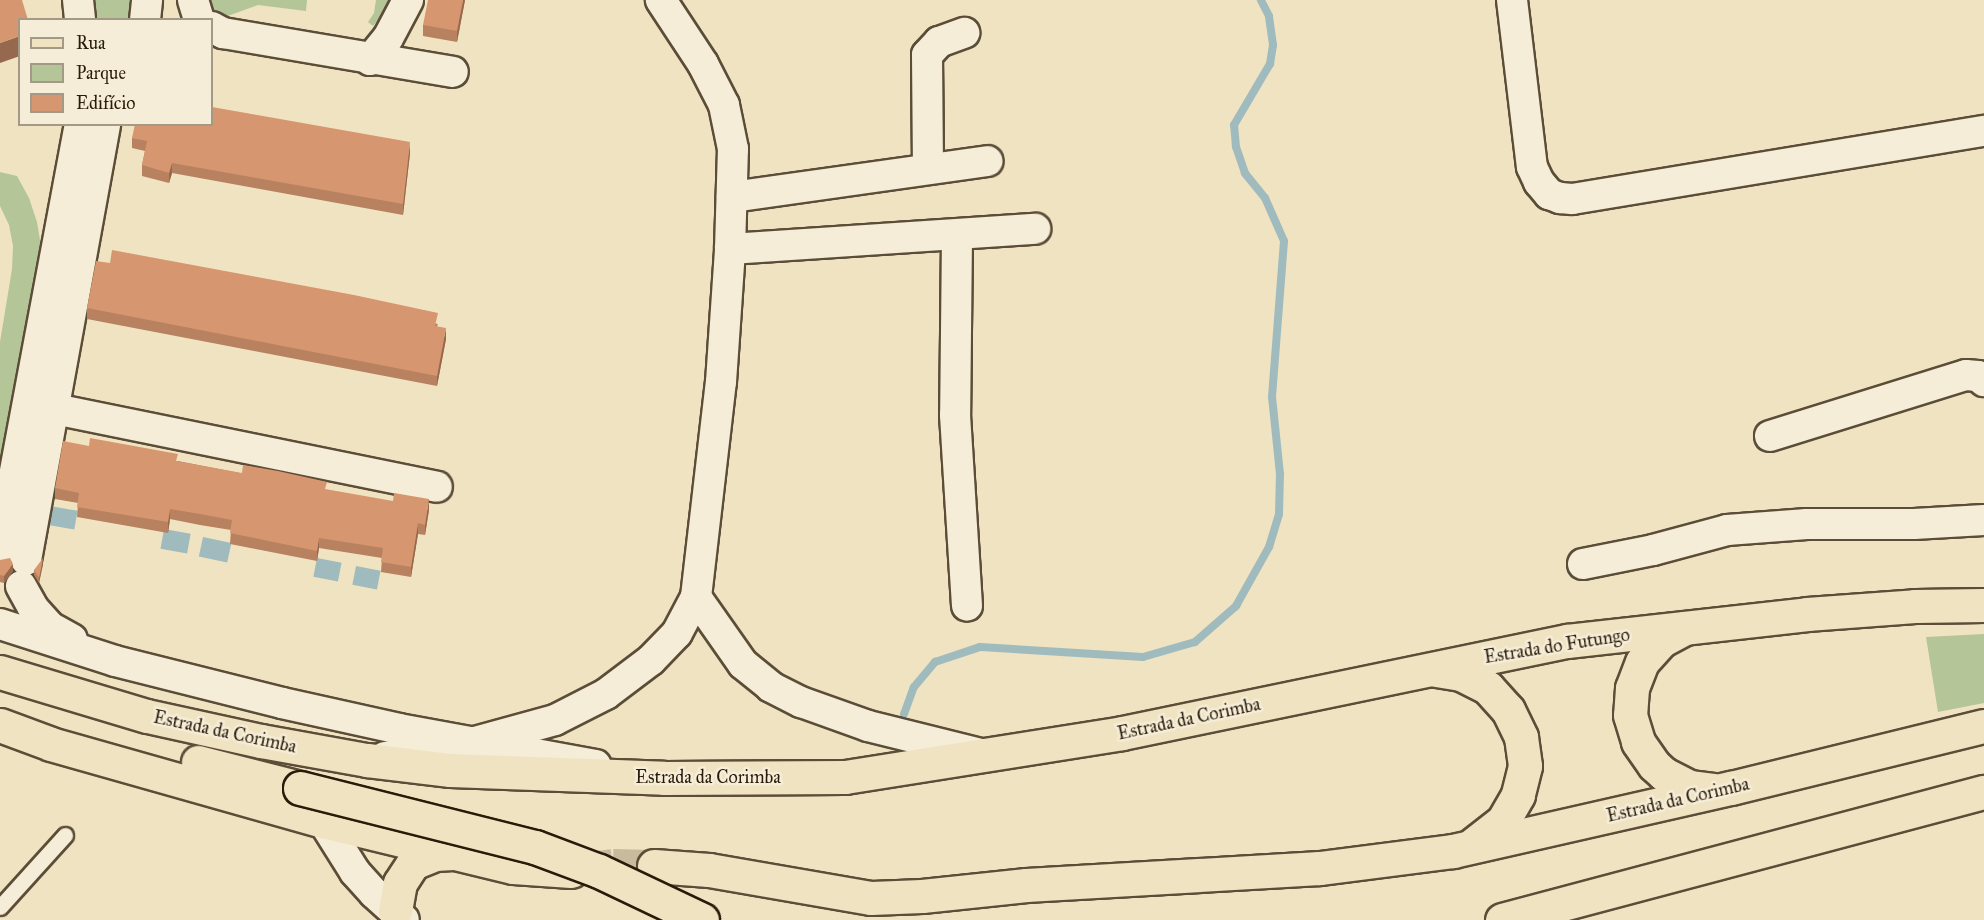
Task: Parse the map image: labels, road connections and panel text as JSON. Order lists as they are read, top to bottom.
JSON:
{
  "streets": {
    "main road": ["Estrada do Futungo", "Estrada da Corimba"]
  },
  "crossings": [
    ["Estrada do Futungo", "Estrada da Corimba"]
  ],
  "legend": ["Rua", "Parque", "Edifício"]
}
